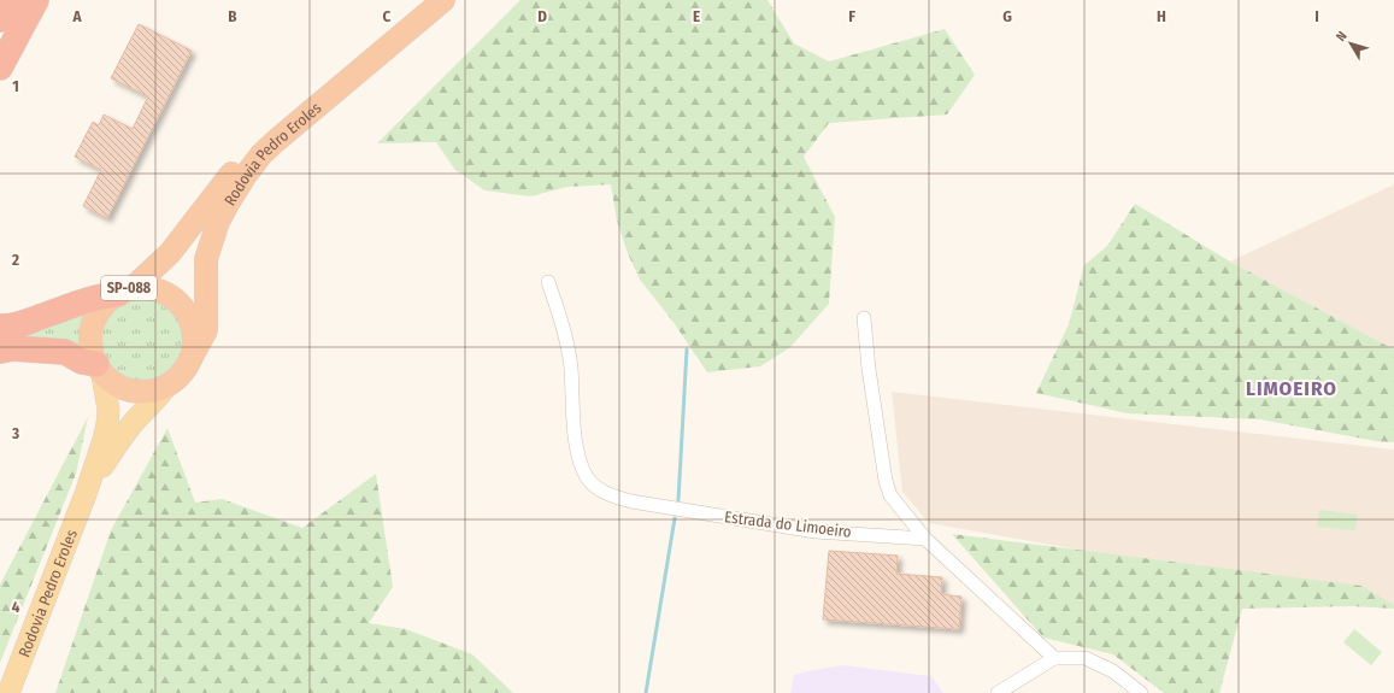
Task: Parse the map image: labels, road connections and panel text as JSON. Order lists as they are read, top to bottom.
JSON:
{
  "streets": {
    "highway": ["Rodovia Pedro Eroles", "SP-088"],
    "street": ["Estrada do Limoeiro"]
  },
  "districts": ["LIMOEIRO"],
  "north": "top left",
  "grid": {
    "columns": [
      "A",
      "B",
      "C",
      "D",
      "E",
      "F",
      "G",
      "H",
      "I"
    ],
    "rows": [
      "1",
      "2",
      "3",
      "4"
    ]
  }
}
